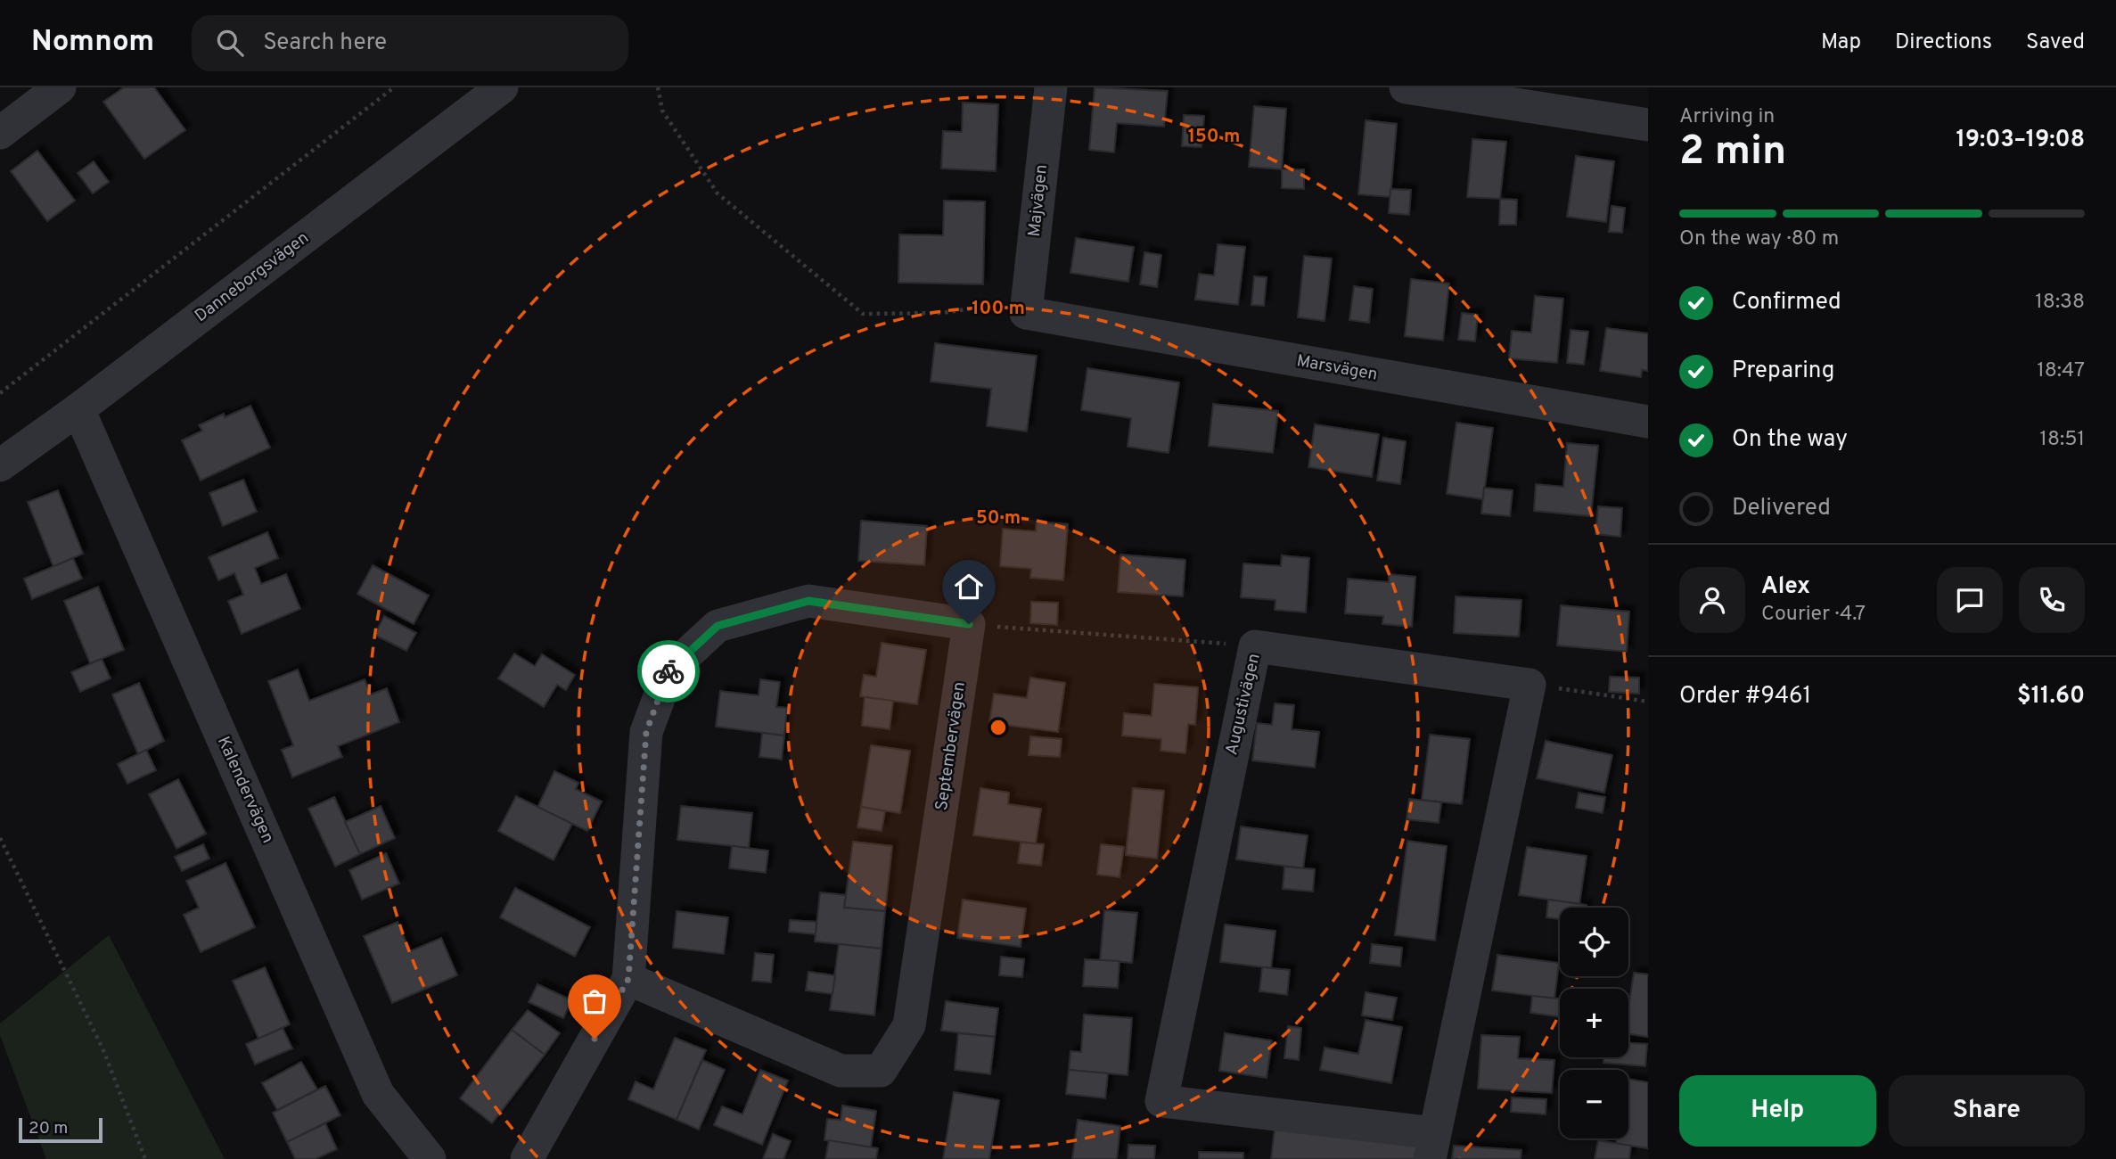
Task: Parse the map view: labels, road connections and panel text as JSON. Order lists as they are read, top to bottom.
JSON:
{
  "streets": {
    "street": [
      "Majvägen",
      "Danneborgsvägen",
      "Marsvägen",
      "Augustivägen",
      "Septembervägen",
      "Kalendervägen"
    ]
  },
  "crossings": [
    ["Majvägen", "Marsvägen"],
    ["Danneborgsvägen", "Kalendervägen"]
  ],
  "scale_bar": "20 m",
  "page": {
    "header": "Nomnom",
    "search": "Search here",
    "nav": ["Map", "Directions", "Saved"],
    "heading": ["2 min", "Arriving in", "19:03–19:08"],
    "panel": [
      "Alex",
      "Courier · 4.7",
      "Order #9461",
      "$11.60"
    ],
    "bar": "On the way · 80 m",
    "list": [
      ["Confirmed", "18:38"],
      ["Preparing", "18:47"],
      ["On the way", "18:51"],
      "Delivered"
    ],
    "map_buttons": ["+", "−"],
    "buttons": ["Help", "Share"],
    "scale": "20 m"
  },
  "rings": ["150 m", "100 m", "50 m"]
}
